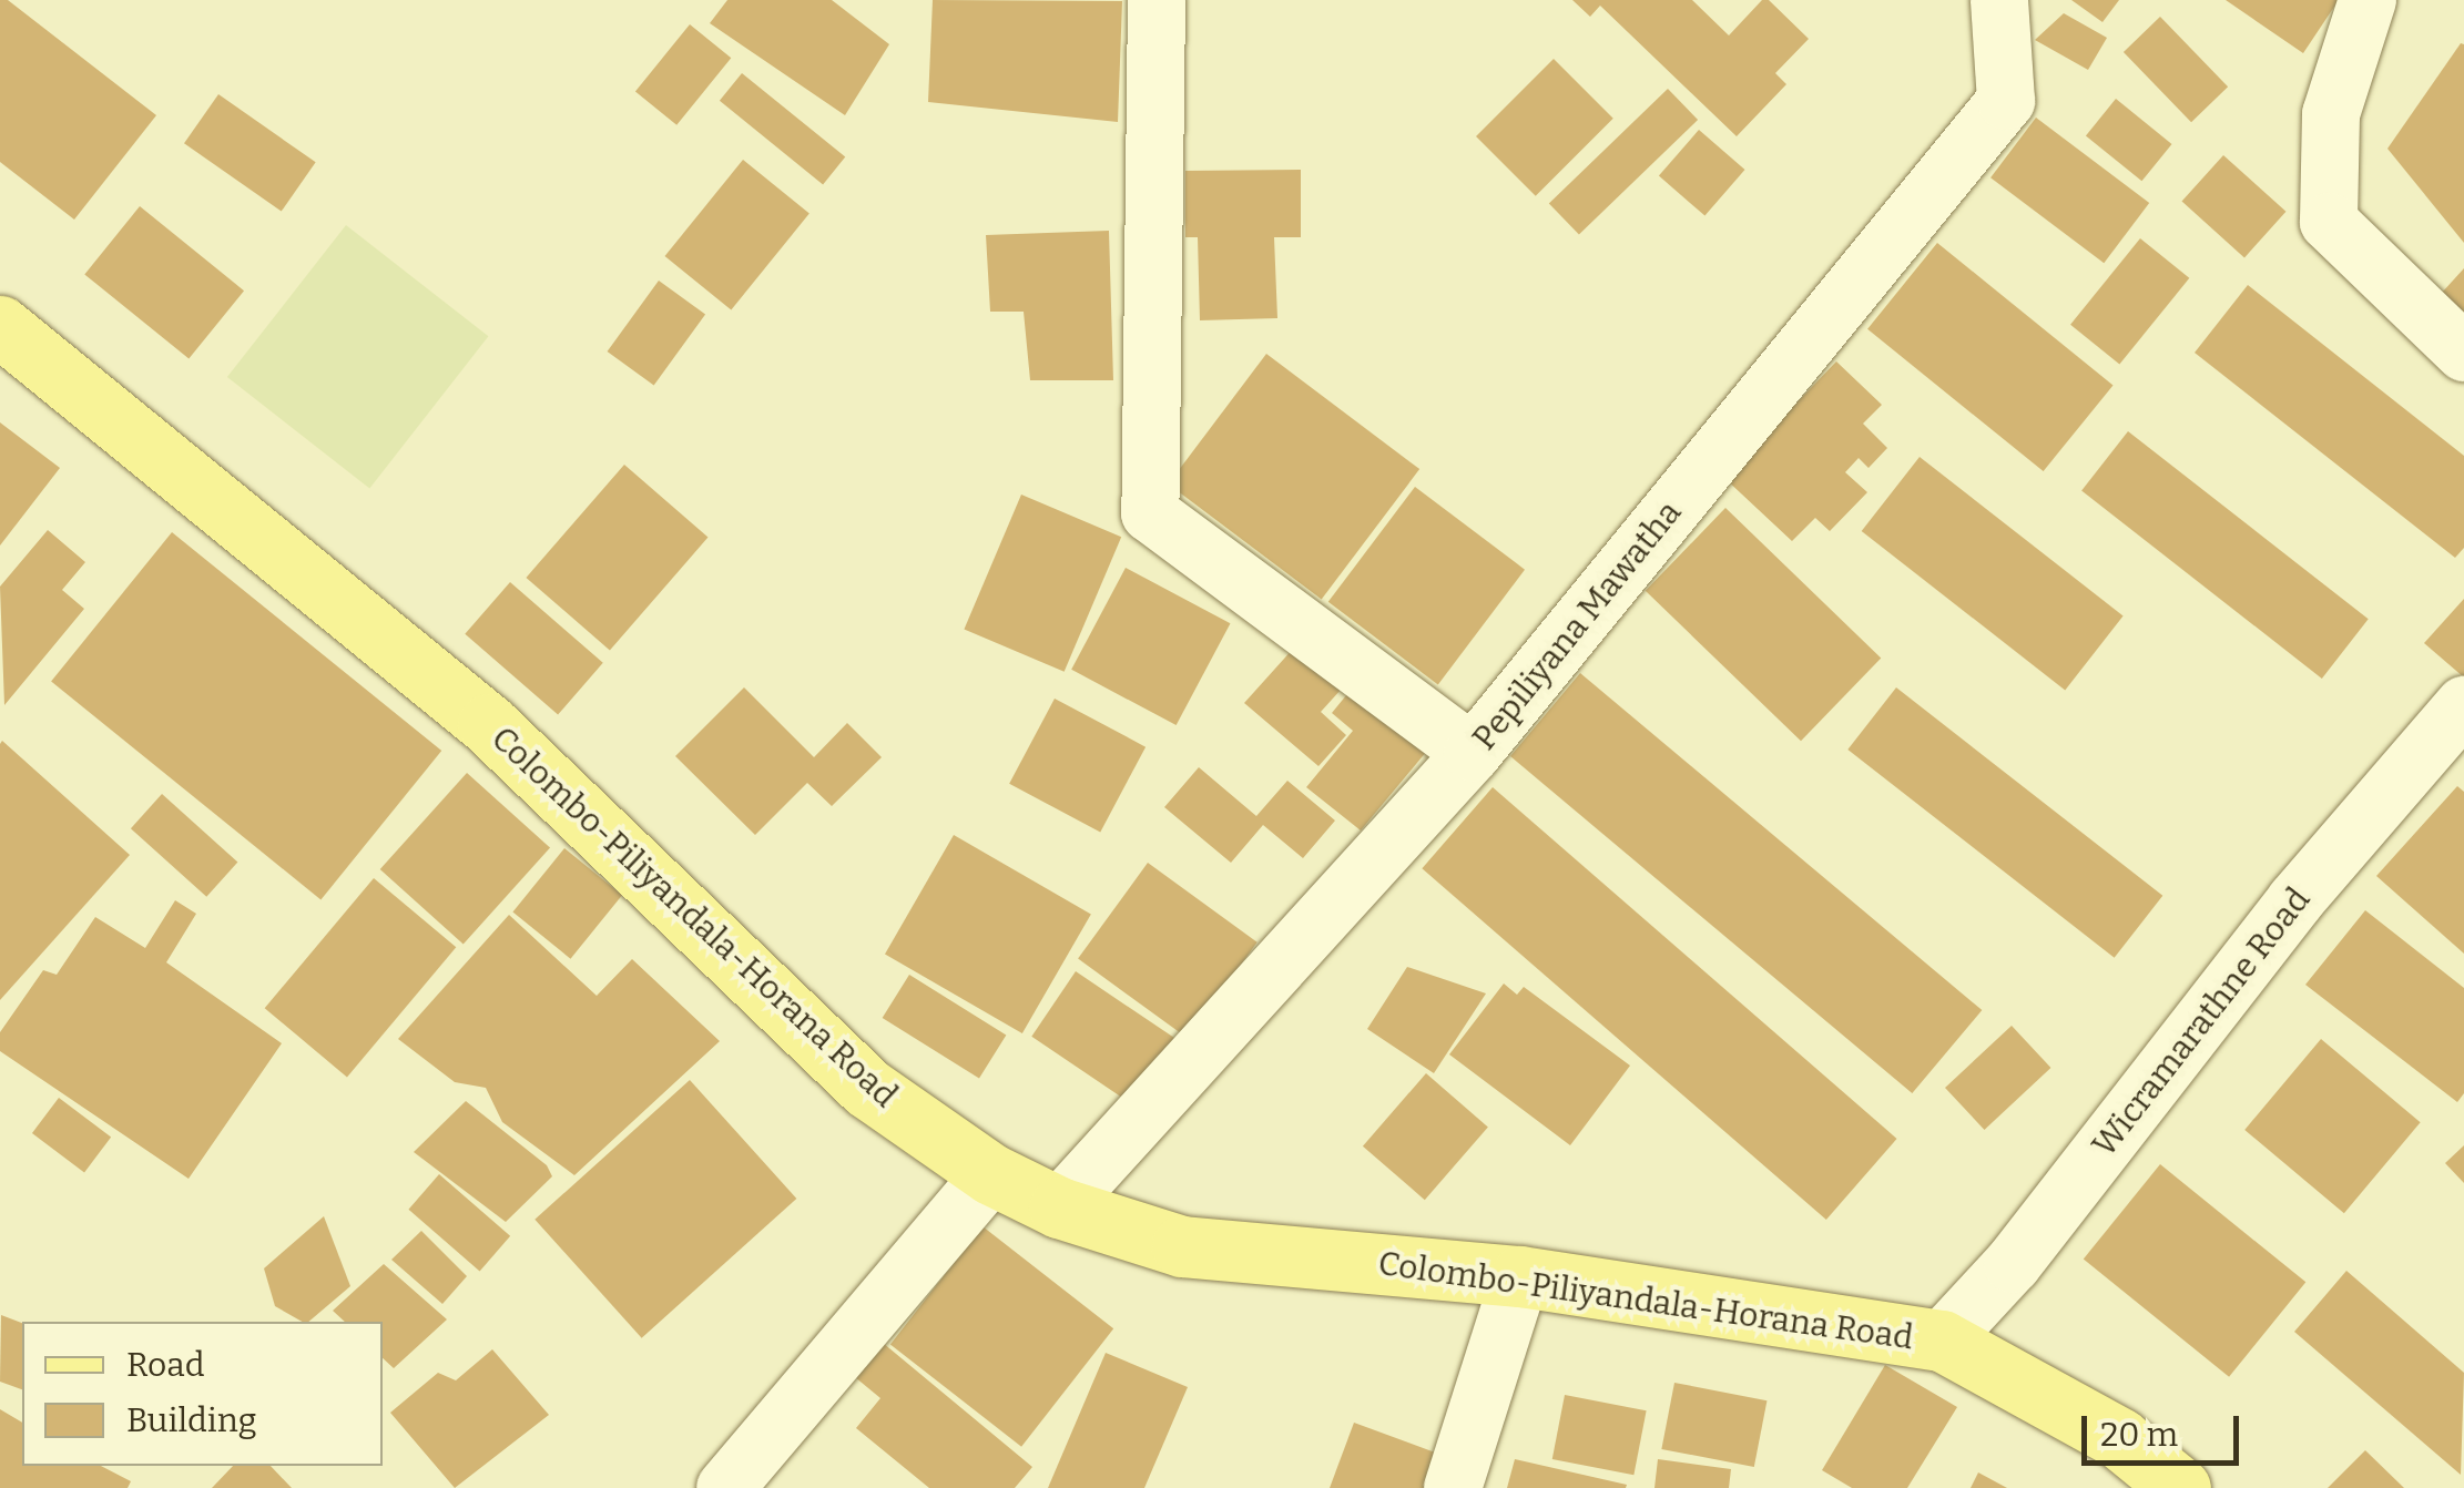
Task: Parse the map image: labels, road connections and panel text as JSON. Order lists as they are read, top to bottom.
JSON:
{
  "streets": {
    "main road": ["Colombo-Piliyandala-Horana Road"],
    "street": ["Pepiliyana Mawatha", "Wicramarathne Road"]
  },
  "crossings": [
    ["Pepiliyana Mawatha", "Colombo-Piliyandala-Horana Road"],
    ["Colombo-Piliyandala-Horana Road", "Wicramarathne Road"]
  ],
  "legend": ["Road", "Building"],
  "scale_bar": "20 m"
}
